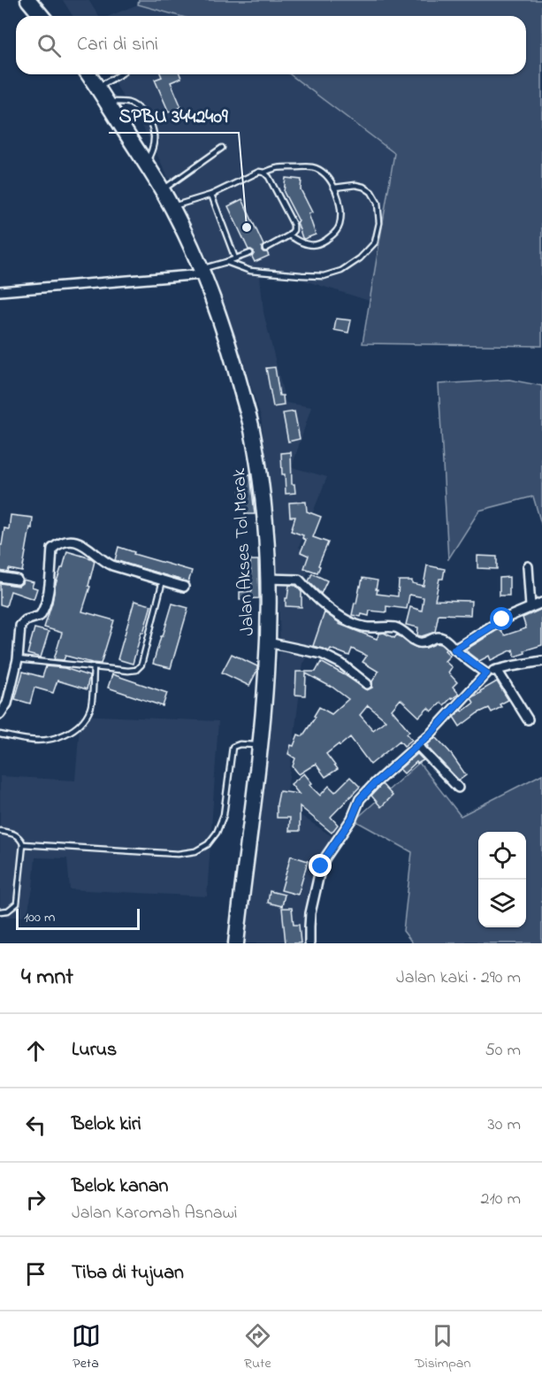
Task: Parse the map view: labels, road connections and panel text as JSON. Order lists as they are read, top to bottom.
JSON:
{
  "streets": {
    "highway": ["Jalan Akses Tol Merak"]
  },
  "places": ["SPBU 3442409"],
  "scale_bar": "100 m",
  "page": {
    "search": "Cari di sini",
    "scale": "100 m",
    "heading": ["4 mnt", "Jalan kaki · 290 m"],
    "list": [
      ["Lurus", "50 m"],
      ["Belok kiri", "30 m"],
      ["Belok kanan", "Jalan Karomah Asnawi", "210 m"],
      "Tiba di tujuan"
    ],
    "nav": ["Peta", "Rute", "Disimpan"]
  }
}
